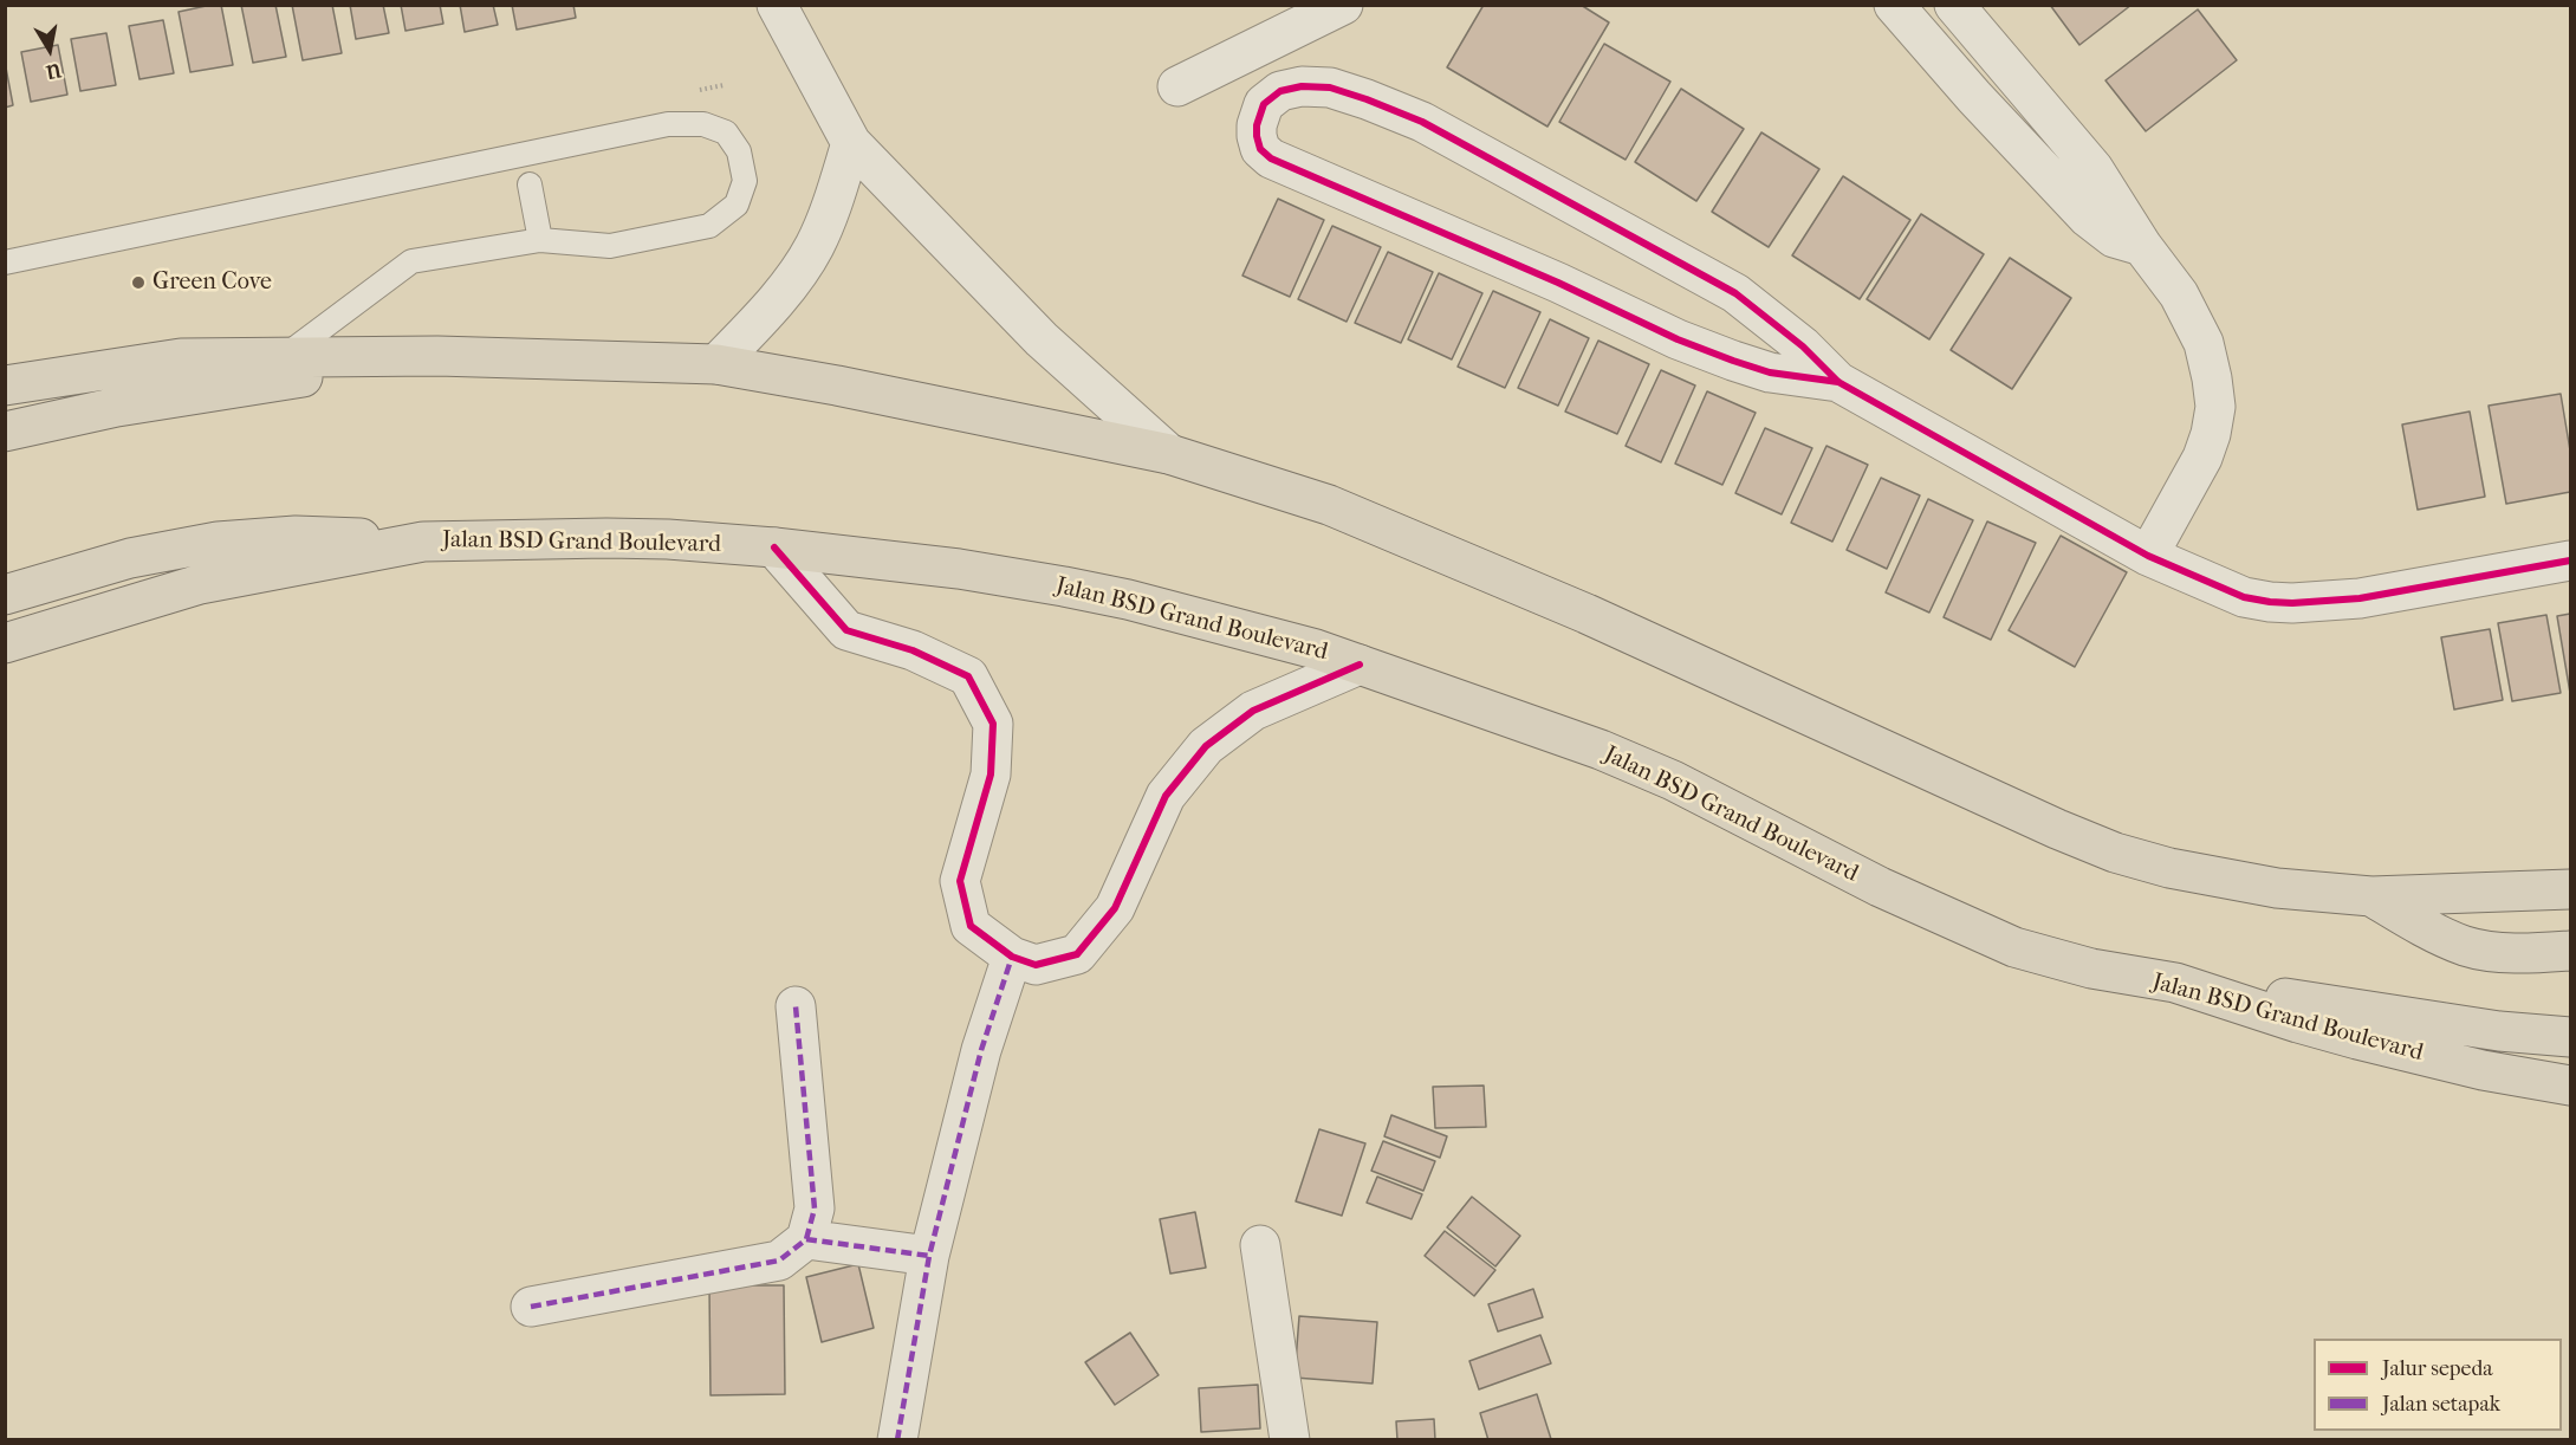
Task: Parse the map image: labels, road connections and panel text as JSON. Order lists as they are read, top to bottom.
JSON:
{
  "streets": {
    "main road": ["Jalan BSD Grand Boulevard"]
  },
  "places": ["Green Cove"],
  "legend": ["Jalur sepeda", "Jalan setapak"],
  "north": "bottom"
}
